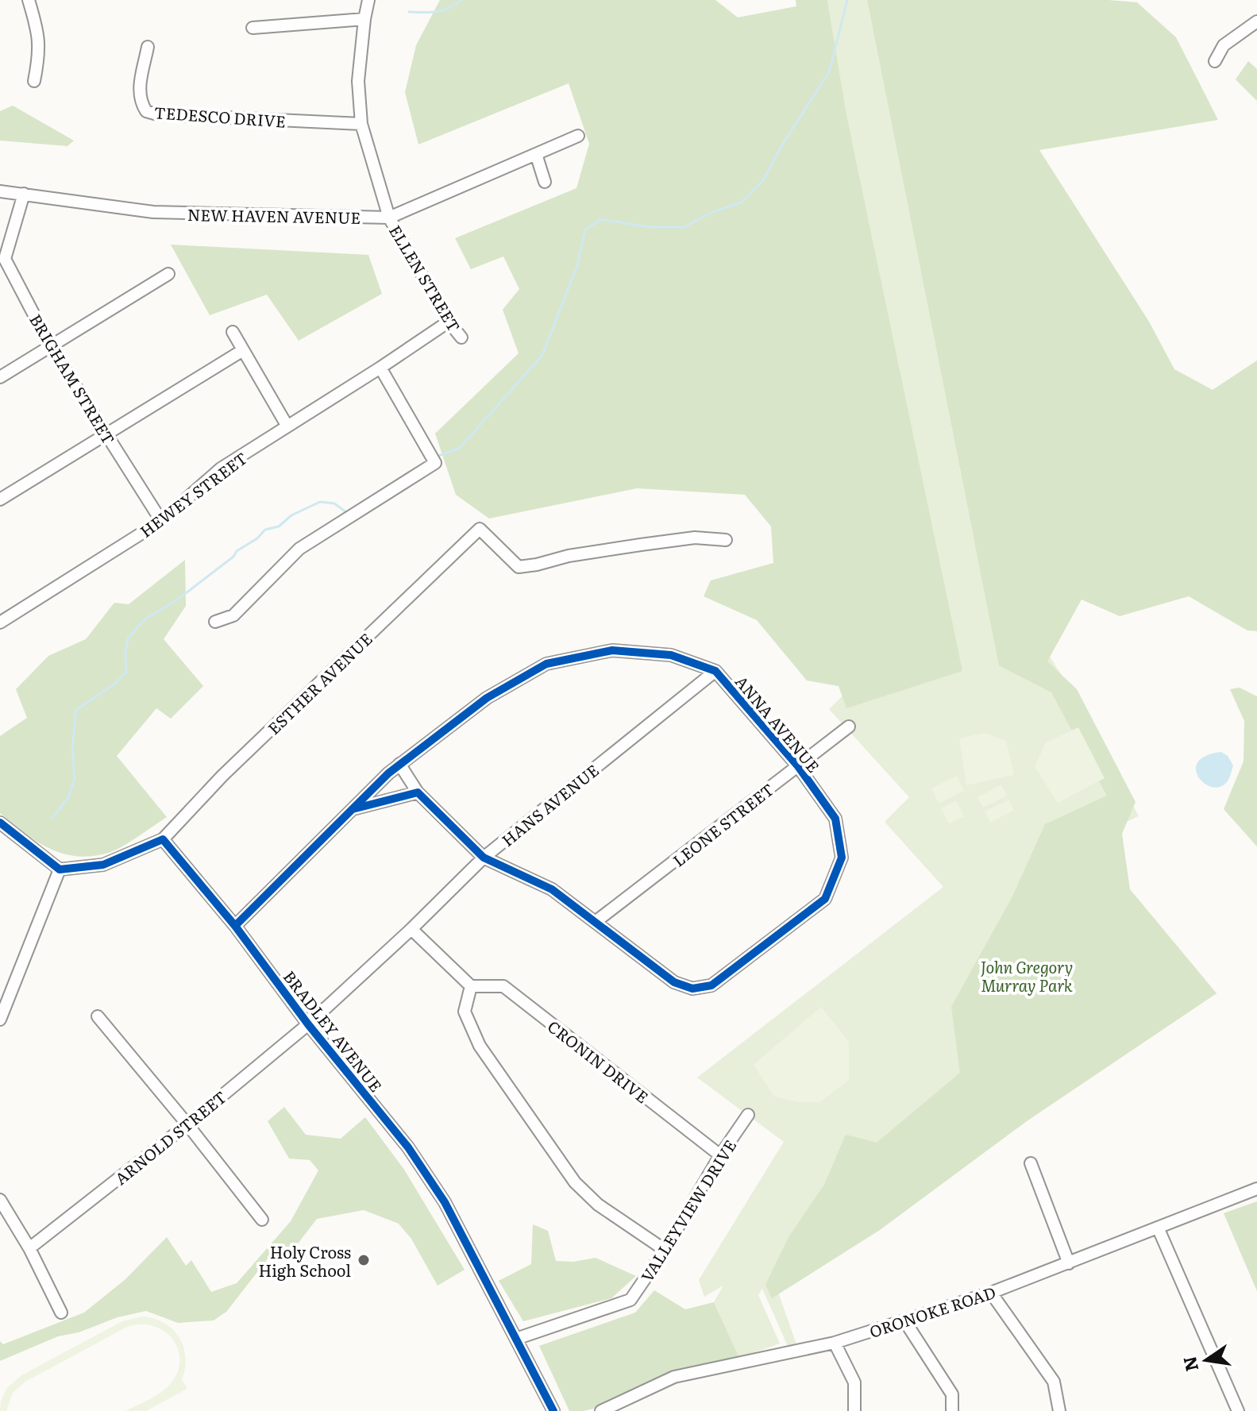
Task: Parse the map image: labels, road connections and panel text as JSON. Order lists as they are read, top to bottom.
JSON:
{
  "streets": {
    "street": [
      "TEDESCO DRIVE",
      "NEW HAVEN AVENUE",
      "ELLEN STREET",
      "BRIGHAM STREET",
      "HEWEY STREET",
      "ESTHER AVENUE",
      "ANNA AVENUE",
      "HANS AVENUE",
      "LEONE STREET",
      "BRADLEY AVENUE",
      "CRONIN DRIVE",
      "ARNOLD STREET",
      "VALLEYVIEW DRIVE",
      "ORONOKE ROAD"
    ]
  },
  "crossings": [
    ["TEDESCO DRIVE", "ELLEN STREET"],
    ["NEW HAVEN AVENUE", "ELLEN STREET"],
    ["NEW HAVEN AVENUE", "BRIGHAM STREET"],
    ["ELLEN STREET", "HEWEY STREET"],
    ["BRIGHAM STREET", "HEWEY STREET"],
    ["ESTHER AVENUE", "BRADLEY AVENUE"],
    ["ANNA AVENUE", "HANS AVENUE"],
    ["ANNA AVENUE", "LEONE STREET"],
    ["ANNA AVENUE", "BRADLEY AVENUE"],
    ["HANS AVENUE", "BRADLEY AVENUE"],
    ["HANS AVENUE", "ARNOLD STREET"],
    ["BRADLEY AVENUE", "ARNOLD STREET"],
    ["BRADLEY AVENUE", "VALLEYVIEW DRIVE"],
    ["CRONIN DRIVE", "VALLEYVIEW DRIVE"]
  ],
  "parks": ["John Gregory Murray Park"],
  "places": ["Holy Cross High School"],
  "north": "left"
}
